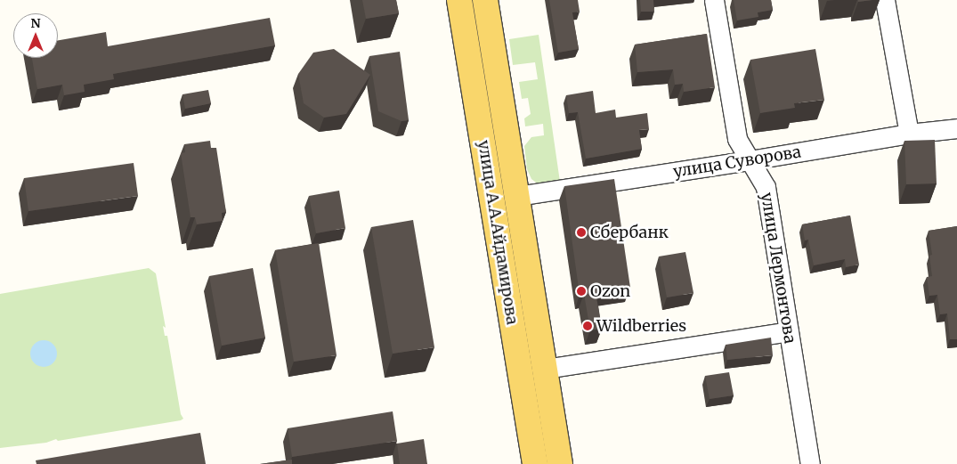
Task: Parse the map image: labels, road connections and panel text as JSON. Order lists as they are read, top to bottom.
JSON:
{
  "streets": {
    "main road": ["улица А.А.Айдамирова"],
    "street": ["улица Суворова", "улица Лермонтова"]
  },
  "crossings": [
    ["улица Суворова", "улица А.А.Айдамирова"],
    ["улица Суворова", "улица Лермонтова"]
  ],
  "places": ["Сбербанк", "Ozon", "Wildberries"],
  "north": "top"
}
